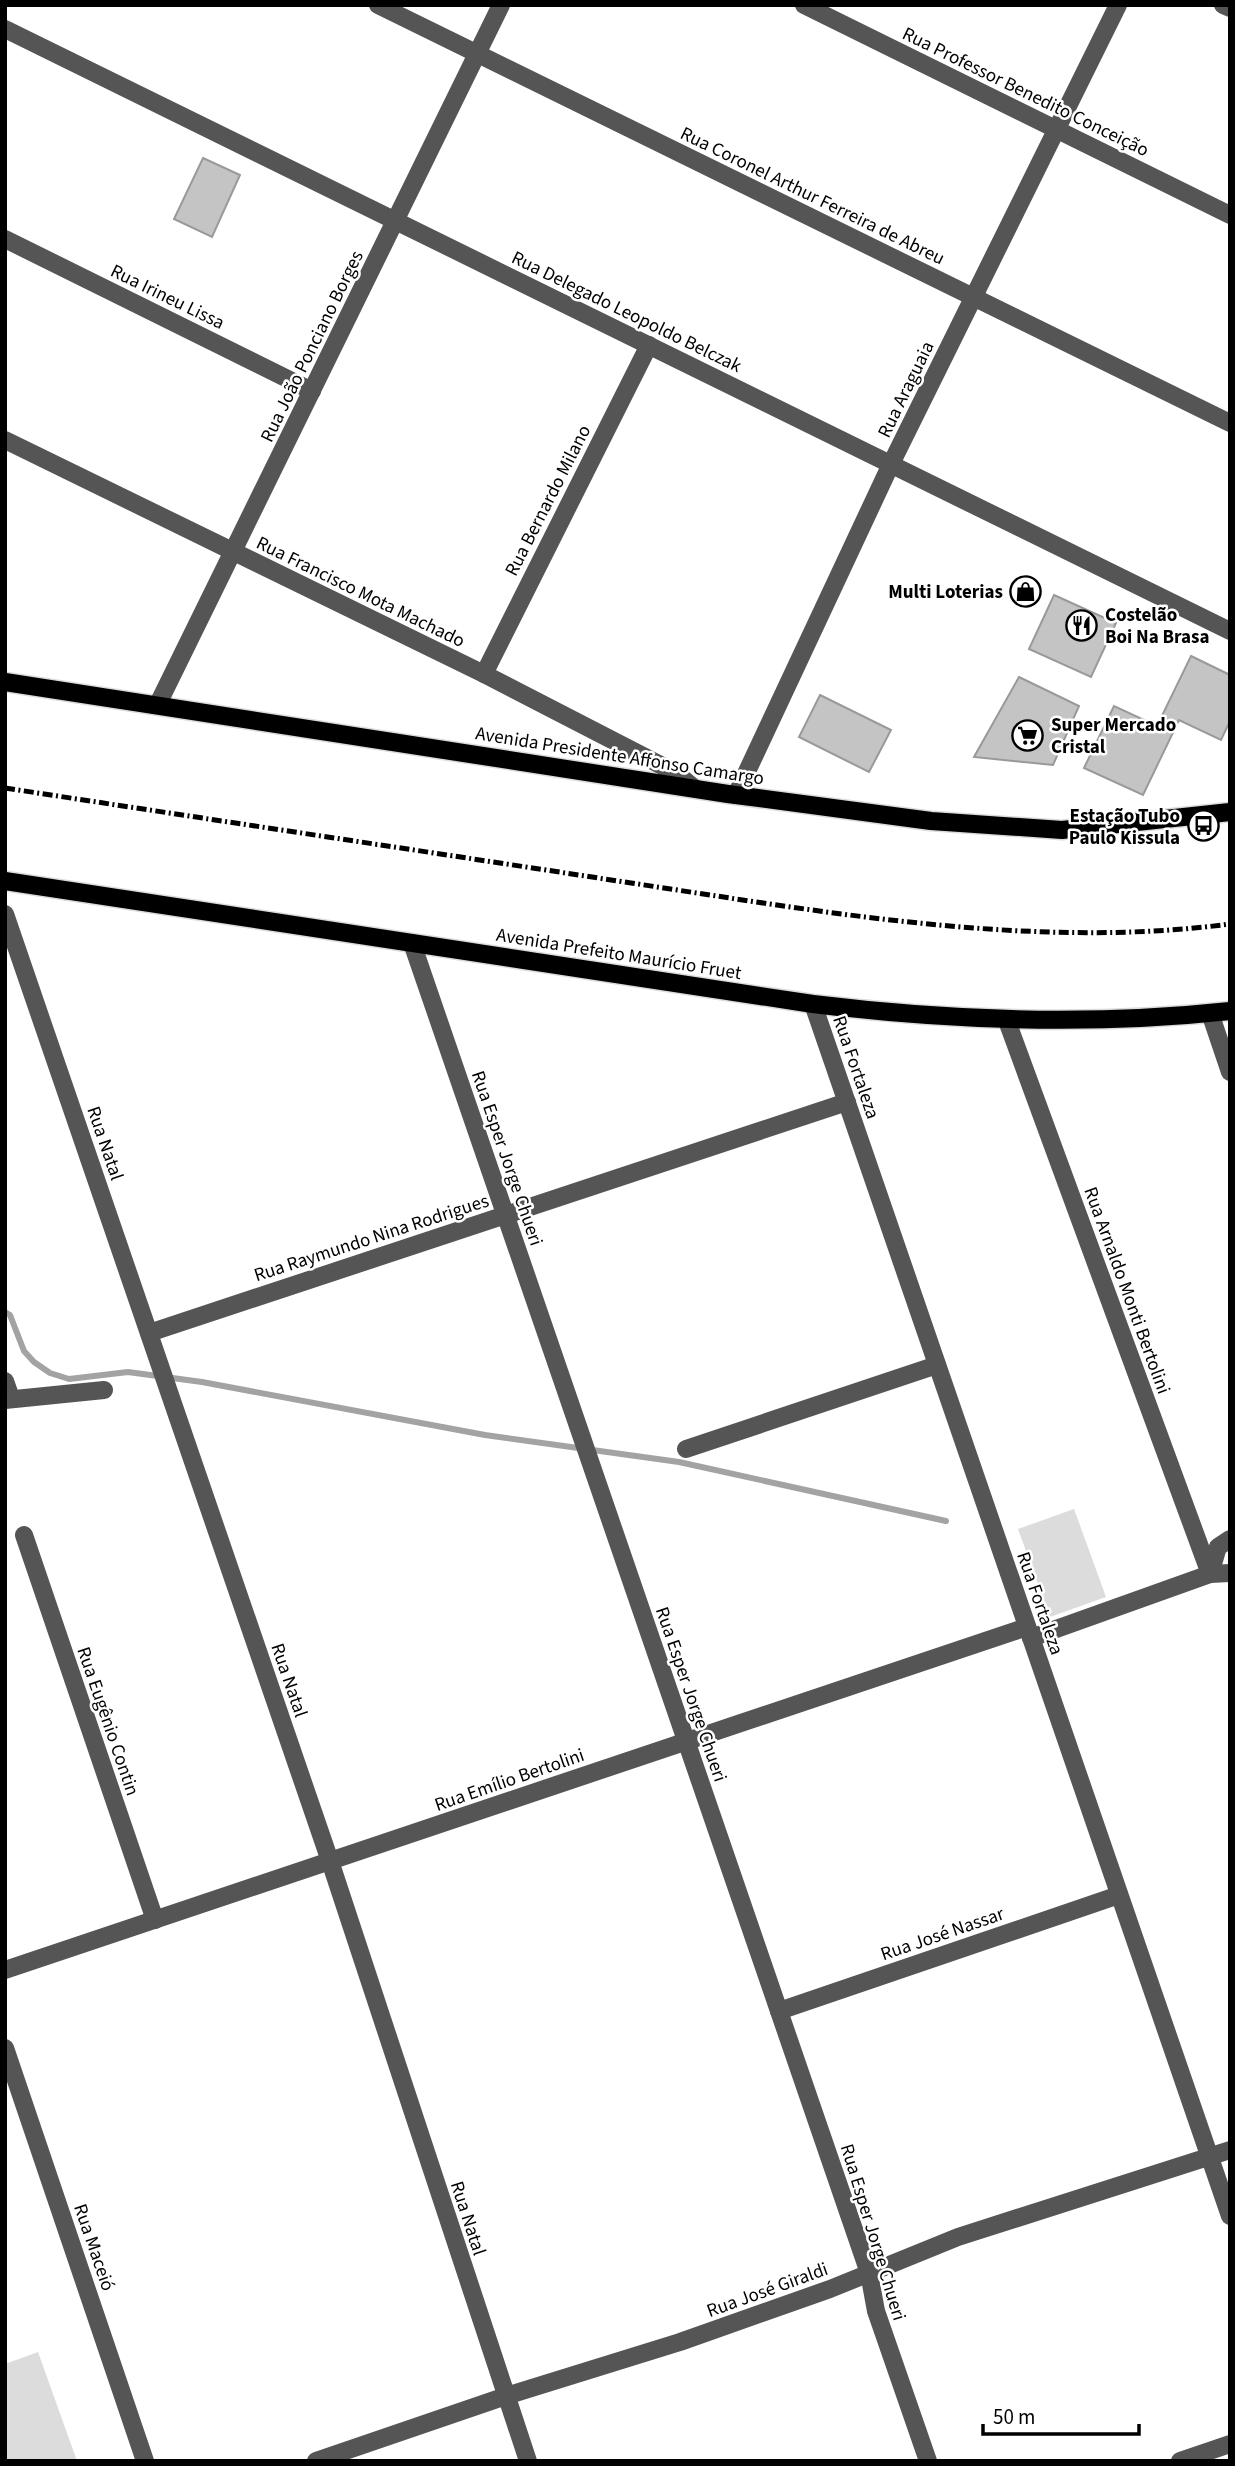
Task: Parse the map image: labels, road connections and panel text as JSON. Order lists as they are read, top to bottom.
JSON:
{
  "streets": {
    "main road": ["Avenida Presidente Affonso Camargo", "Avenida Prefeito Maurício Fruet"],
    "street": [
      "Rua Professor Benedito Conceição",
      "Rua Coronel Arthur Ferreira de Abreu",
      "Rua Irineu Lissa",
      "Rua Delegado Leopoldo Belczak",
      "Rua João Ponciano Borges",
      "Rua Araguaia",
      "Rua Bernardo Milano",
      "Rua Francisco Mota Machado",
      "Rua Fortaleza",
      "Rua Natal",
      "Rua Esper Jorge Chueri",
      "Rua Raymundo Nina Rodrigues",
      "Rua Arnaldo Monti Bertolini",
      "Rua Eugênio Contin",
      "Rua Emílio Bertolini",
      "Rua José Nassar",
      "Rua Maceió",
      "Rua José Giraldi"
    ]
  },
  "crossings": [
    ["Rua Professor Benedito Conceição", "Rua Araguaia"],
    ["Rua Coronel Arthur Ferreira de Abreu", "Rua João Ponciano Borges"],
    ["Rua Coronel Arthur Ferreira de Abreu", "Rua Araguaia"],
    ["Rua Irineu Lissa", "Rua João Ponciano Borges"],
    ["Rua Delegado Leopoldo Belczak", "Rua João Ponciano Borges"],
    ["Rua Delegado Leopoldo Belczak", "Rua Araguaia"],
    ["Rua Delegado Leopoldo Belczak", "Rua Bernardo Milano"],
    ["Rua João Ponciano Borges", "Rua Francisco Mota Machado"],
    ["Rua João Ponciano Borges", "Avenida Presidente Affonso Camargo"],
    ["Rua Araguaia", "Avenida Presidente Affonso Camargo"],
    ["Rua Bernardo Milano", "Rua Francisco Mota Machado"],
    ["Rua Francisco Mota Machado", "Avenida Presidente Affonso Camargo"],
    ["Avenida Prefeito Maurício Fruet", "Rua Fortaleza"],
    ["Avenida Prefeito Maurício Fruet", "Rua Esper Jorge Chueri"],
    ["Avenida Prefeito Maurício Fruet", "Rua Arnaldo Monti Bertolini"],
    ["Rua Fortaleza", "Rua Raymundo Nina Rodrigues"],
    ["Rua Fortaleza", "Rua Emílio Bertolini"],
    ["Rua Fortaleza", "Rua José Nassar"],
    ["Rua Fortaleza", "Rua José Giraldi"],
    ["Rua Natal", "Rua Raymundo Nina Rodrigues"],
    ["Rua Natal", "Rua Emílio Bertolini"],
    ["Rua Natal", "Rua José Giraldi"],
    ["Rua Esper Jorge Chueri", "Rua Raymundo Nina Rodrigues"],
    ["Rua Esper Jorge Chueri", "Rua Emílio Bertolini"],
    ["Rua Esper Jorge Chueri", "Rua José Nassar"],
    ["Rua Esper Jorge Chueri", "Rua José Giraldi"],
    ["Rua Arnaldo Monti Bertolini", "Rua Emílio Bertolini"],
    ["Rua Eugênio Contin", "Rua Emílio Bertolini"]
  ],
  "places": {
    "shop": ["Multi Loterias"],
    "restaurant": ["Costelão Boi Na Brasa"],
    "supermarket": ["Super Mercado Cristal"],
    "bus stop": ["Estação Tubo Paulo Kissula"]
  },
  "scale_bar": "50 m"
}
